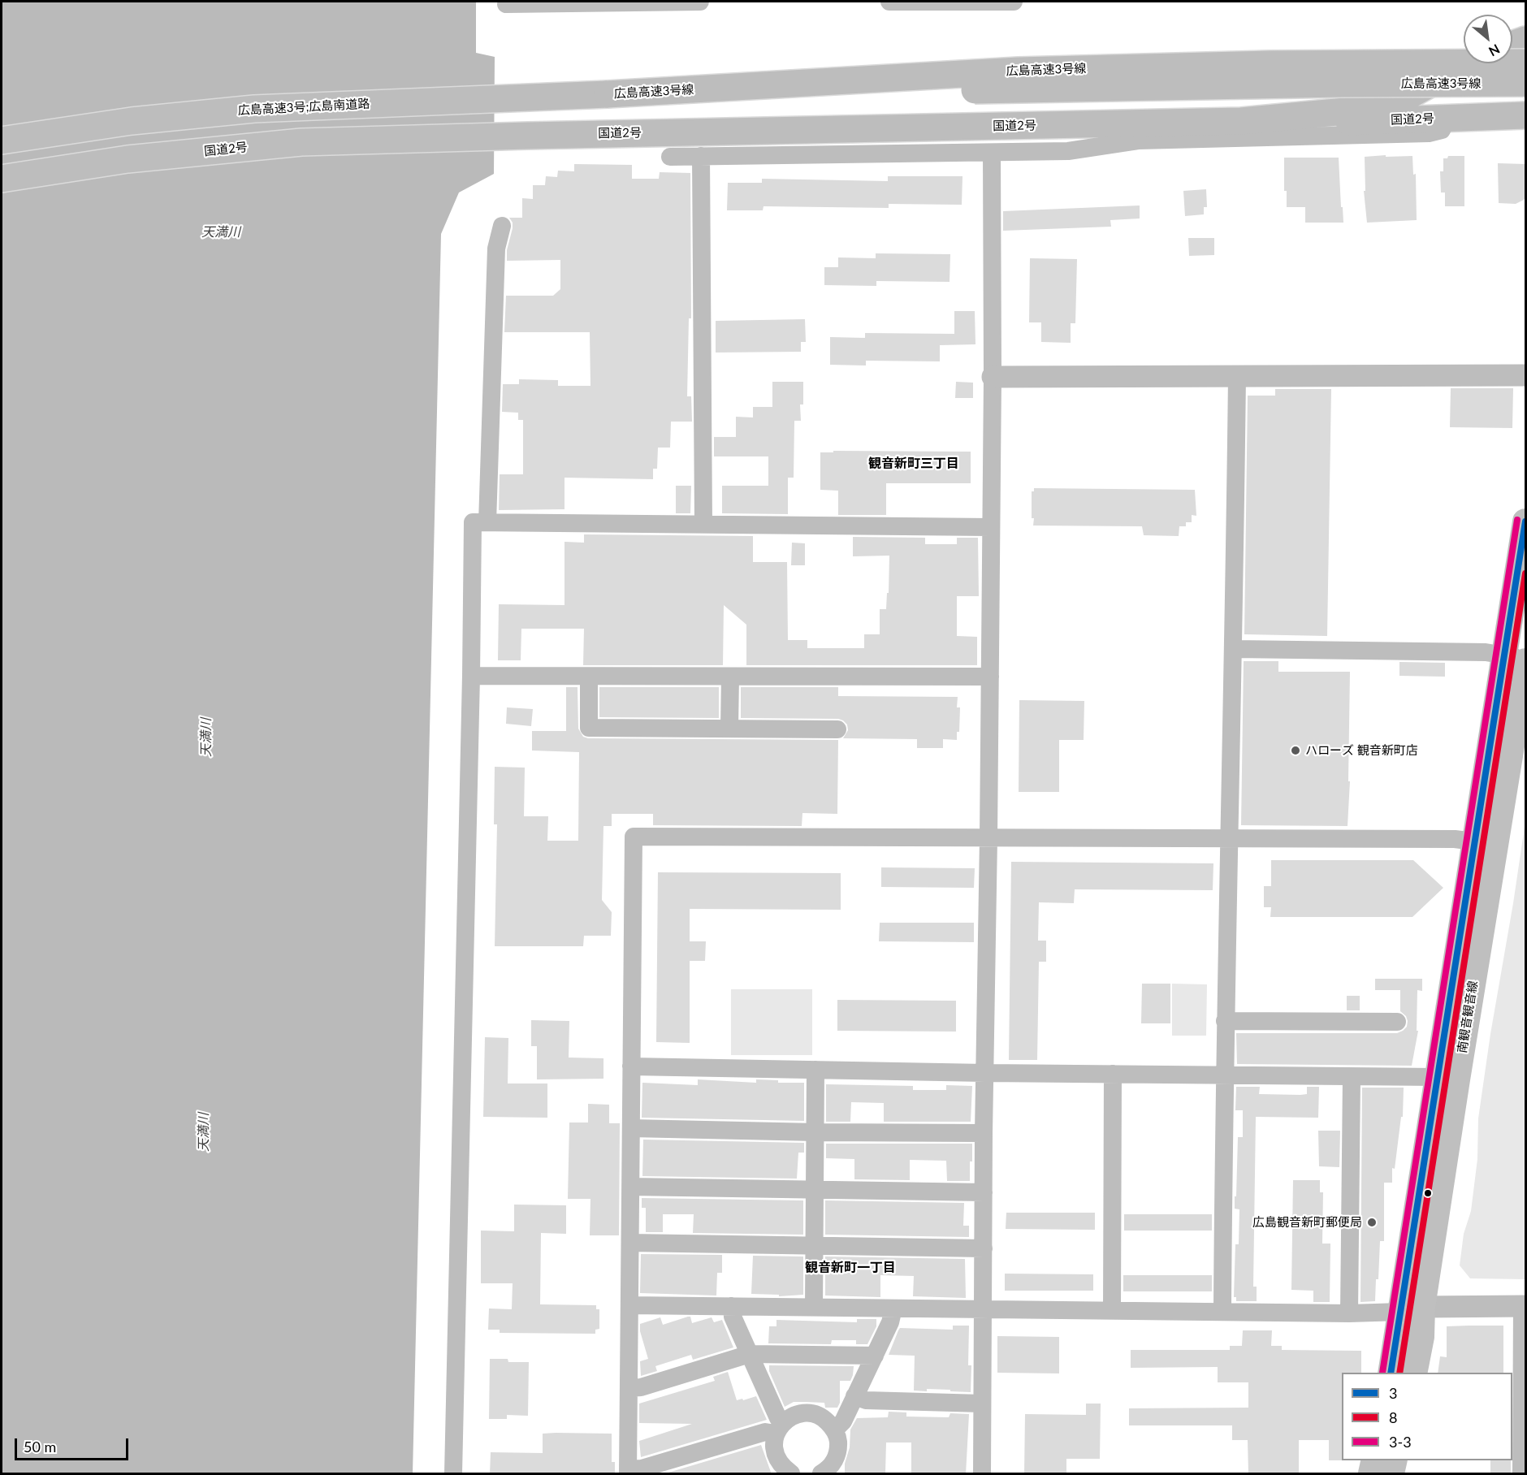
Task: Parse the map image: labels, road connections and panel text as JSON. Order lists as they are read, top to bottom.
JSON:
{
  "streets": {
    "highway": ["広島高速3号線", "広島高速3号;広島南道路", "国道2号"],
    "main road": ["南観音観音線"]
  },
  "crossings": [
    ["広島高速3号線", "広島高速3号;広島南道路"]
  ],
  "districts": ["観音新町三丁目", "観音新町一丁目"],
  "water": ["天満川"],
  "places": ["ハローズ 観音新町店", "広島観音新町郵便局"],
  "lines": ["transit line 3-3", "transit line 3", "transit line 8"],
  "legend": ["3", "8", "3-3"],
  "scale_bar": "50 m",
  "north": "bottom right"
}
